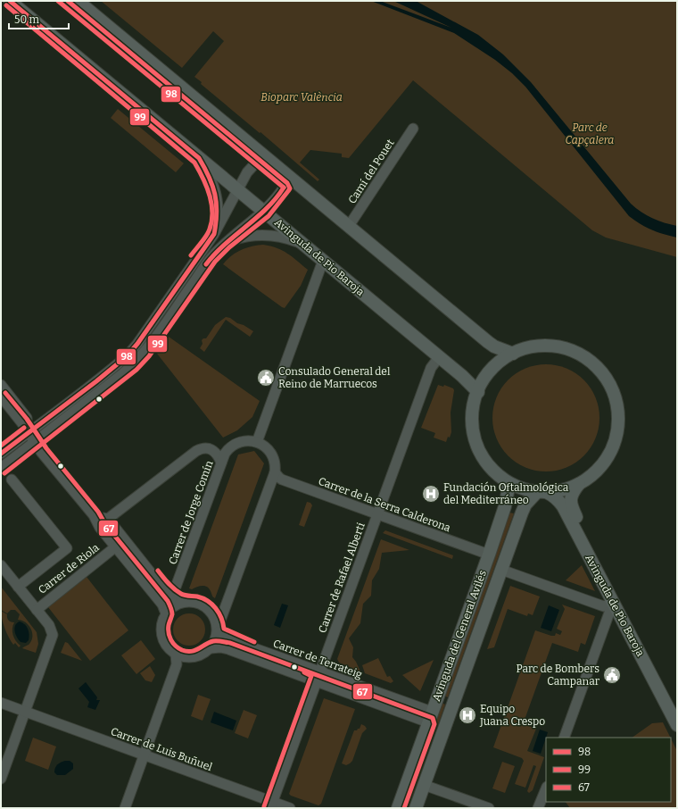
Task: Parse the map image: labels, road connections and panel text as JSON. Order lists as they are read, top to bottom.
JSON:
{
  "streets": {
    "main road": ["Avinguda de Pio Baroja", "Avinguda del General Avilés"],
    "street": [
      "Camí del Pouet",
      "Carrer de la Serra Calderona",
      "Carrer de Jorge Comín",
      "Carrer de Riola",
      "Carrer de Rafael Alberti",
      "Carrer de Terrateig",
      "Carrer de Luis Buñuel"
    ]
  },
  "crossings": [
    ["Avinguda de Pio Baroja", "Carrer de Rafael Alberti"],
    ["Avinguda de Pio Baroja", "Avinguda del General Avilés"],
    ["Carrer de la Serra Calderona", "Carrer de Rafael Alberti"],
    ["Carrer de la Serra Calderona", "Avinguda del General Avilés"],
    ["Carrer de Jorge Comín", "Carrer de Terrateig"],
    ["Carrer de Rafael Alberti", "Carrer de Terrateig"],
    ["Carrer de Rafael Alberti", "Carrer de Luis Buñuel"],
    ["Avinguda del General Avilés", "Carrer de Terrateig"]
  ],
  "parks": ["Bioparc València", "Parc de Capçalera"],
  "places": {
    "public building": ["Consulado General del Reino de Marruecos", "Parc de Bombers Campanar"],
    "hospital": ["Fundación Oftalmológica del Mediterráneo", "Equipo Juana Crespo"]
  },
  "lines": ["transit line 98", "transit line 99", "transit line 67"],
  "legend": ["98", "99", "67"],
  "scale_bar": "50 m"
}
